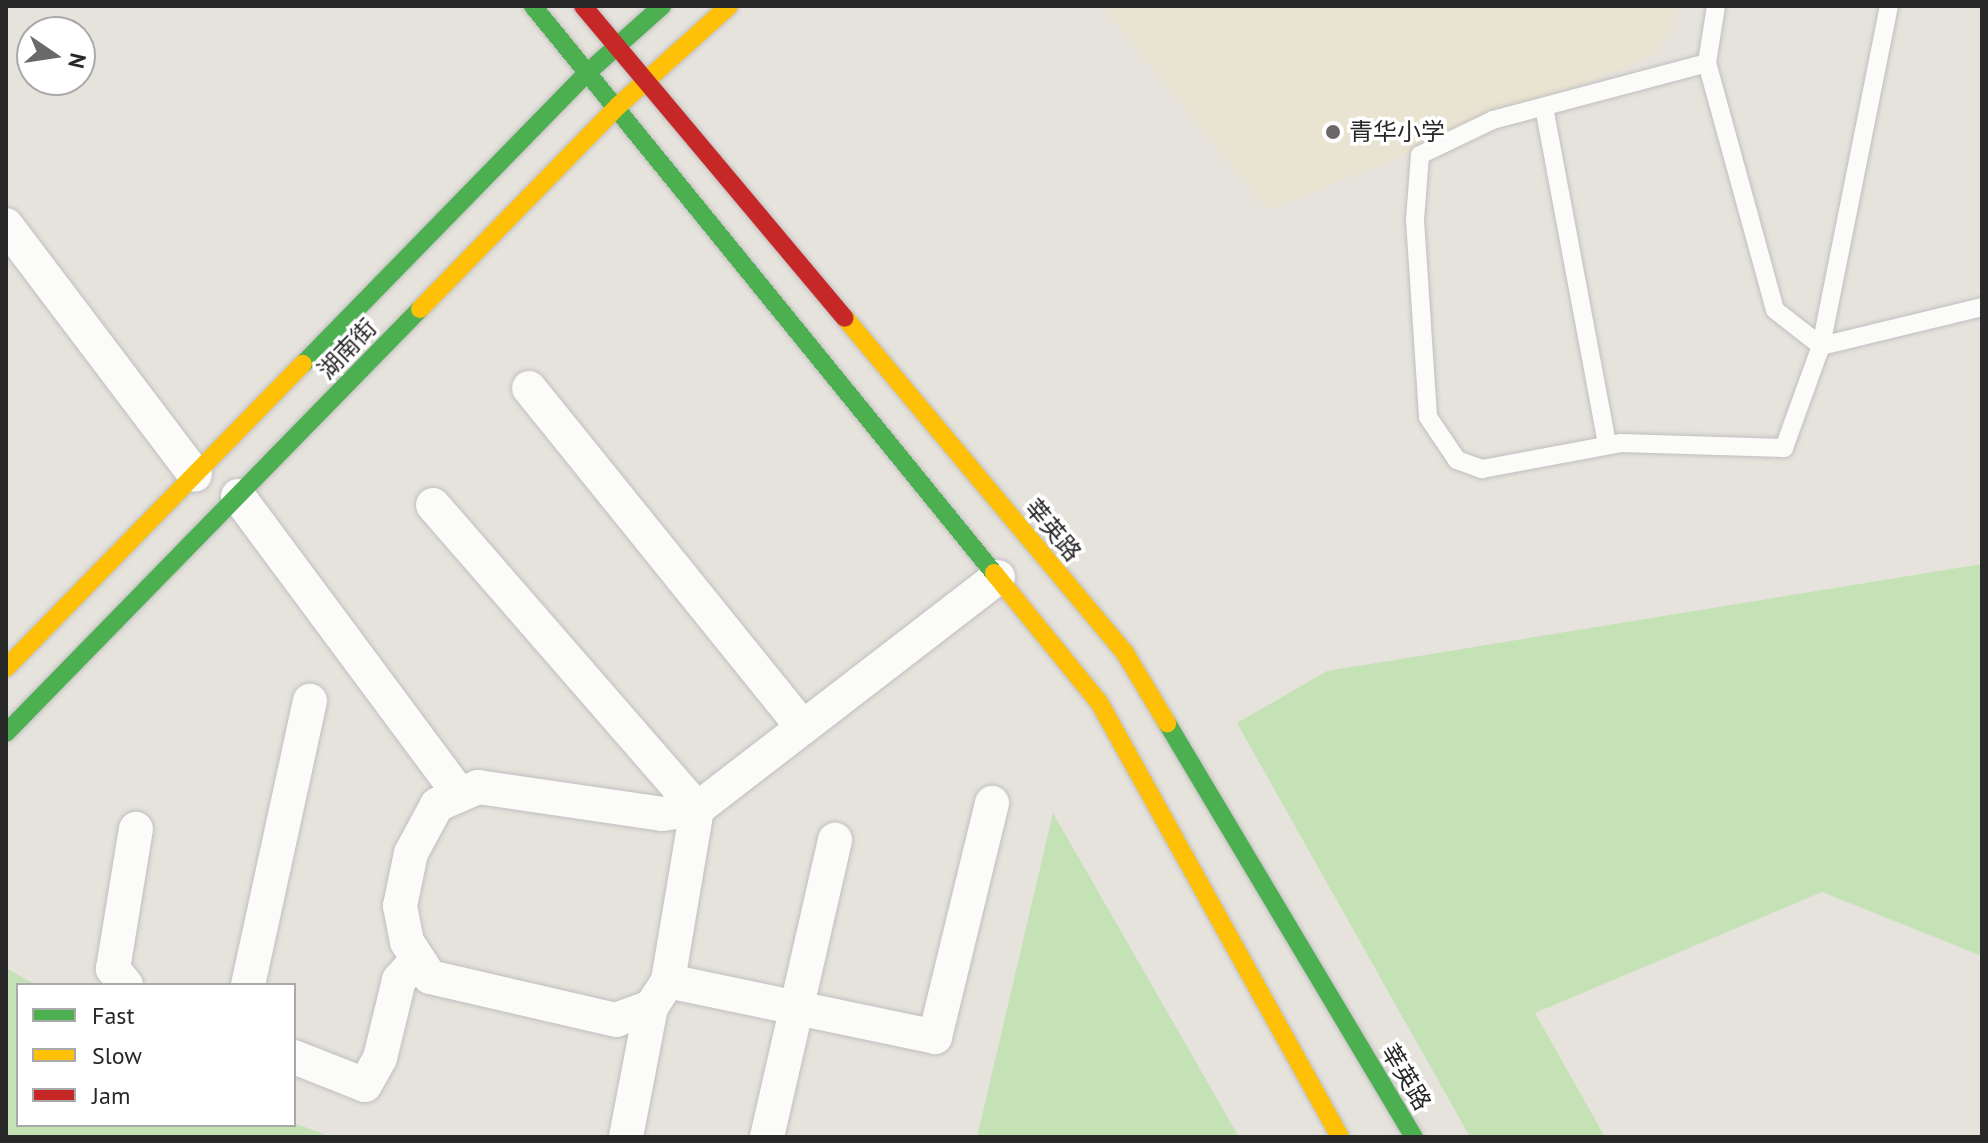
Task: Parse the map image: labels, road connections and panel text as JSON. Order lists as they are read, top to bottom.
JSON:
{
  "streets": {
    "main road": ["湖南街", "莘英路"]
  },
  "crossings": [
    ["湖南街", "莘英路"]
  ],
  "places": ["青华小学"],
  "legend": ["Fast", "Slow", "Jam"],
  "north": "right"
}
